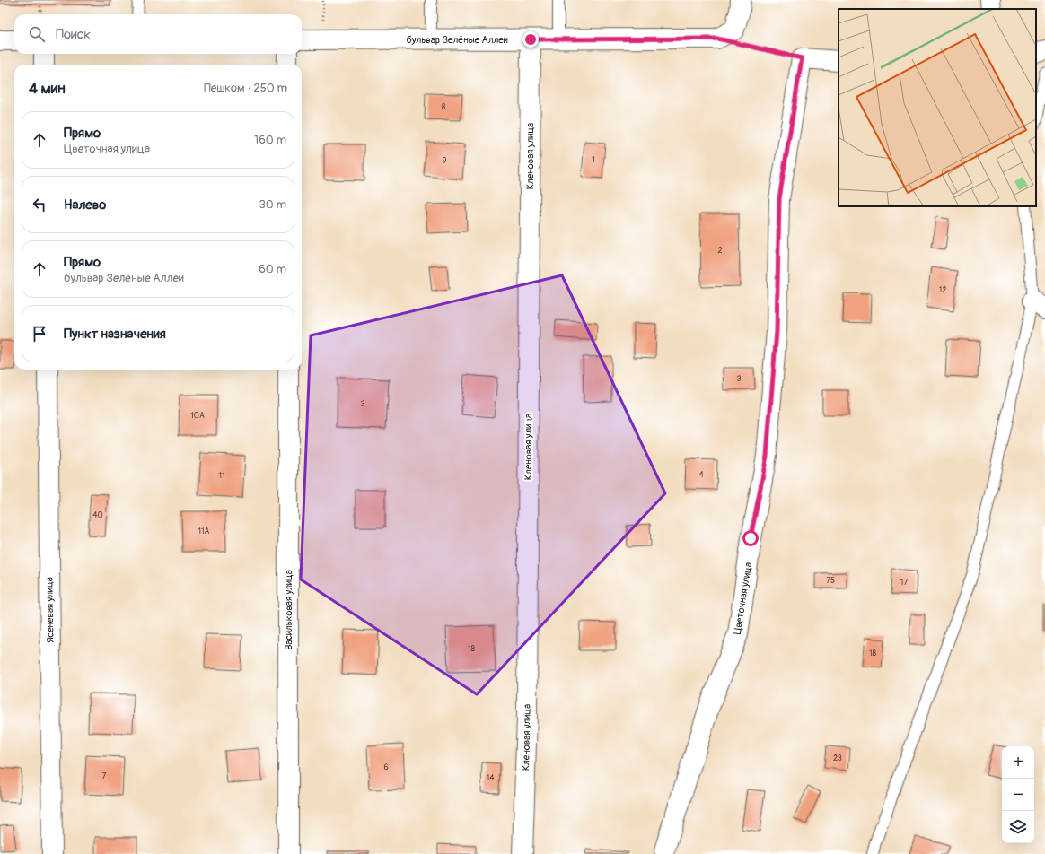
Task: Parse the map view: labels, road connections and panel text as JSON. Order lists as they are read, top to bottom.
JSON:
{
  "streets": {
    "street": [
      "бульвар Зелёные Аллеи",
      "Кленовая улица",
      "Цветочная улица",
      "Ясеневая улица",
      "Васильковая улица"
    ]
  },
  "crossings": [
    ["бульвар Зелёные Аллеи", "Кленовая улица"]
  ],
  "house_numbers": [
    "8",
    "1",
    "9",
    "2",
    "12",
    "3",
    "3",
    "10А",
    "4",
    "11",
    "40",
    "11А",
    "75",
    "17",
    "18",
    "18",
    "23",
    "6",
    "7",
    "14"
  ],
  "page": {
    "search": "Поиск",
    "heading": ["4 мин", "Пешком · 250 m"],
    "list": [
      ["Прямо", "Цветочная улица", "160 m"],
      ["Налево", "30 m"],
      ["Прямо", "бульвар Зелёные Аллеи", "60 m"],
      "Пункт назначения"
    ],
    "map_buttons": ["+", "−"]
  }
}
